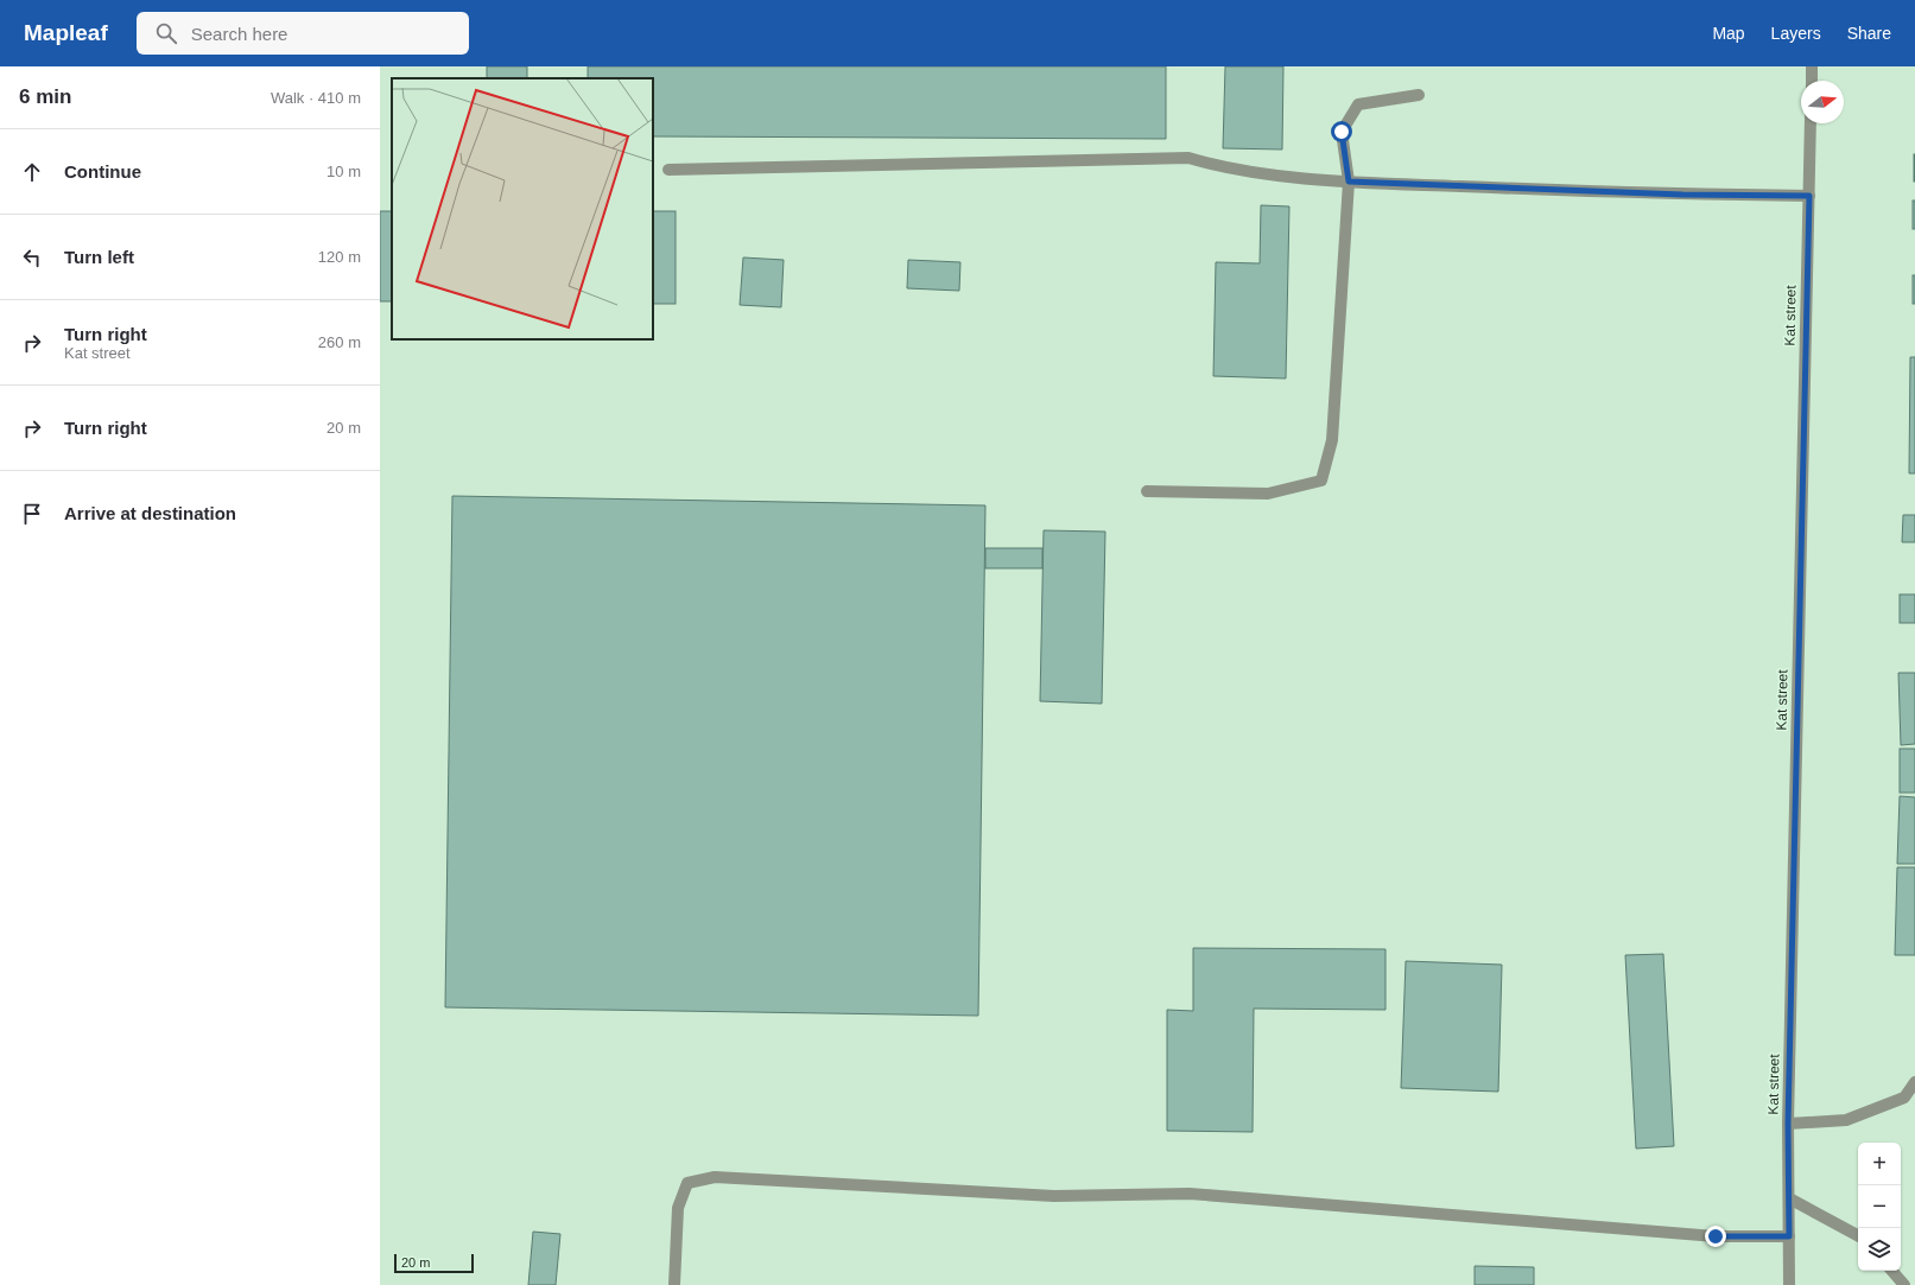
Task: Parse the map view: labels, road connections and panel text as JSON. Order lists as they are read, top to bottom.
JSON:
{
  "streets": {
    "street": ["Kat street"]
  },
  "scale_bar": "20 m",
  "north": "right",
  "page": {
    "header": "Mapleaf",
    "search": "Search here",
    "nav": ["Map", "Layers", "Share"],
    "heading": ["6 min", "Walk · 410 m"],
    "list": [
      ["Continue", "10 m"],
      ["Turn left", "120 m"],
      ["Turn right", "Kat street", "260 m"],
      ["Turn right", "20 m"],
      "Arrive at destination"
    ],
    "map_buttons": ["+", "−"],
    "scale": "20 m"
  }
}
